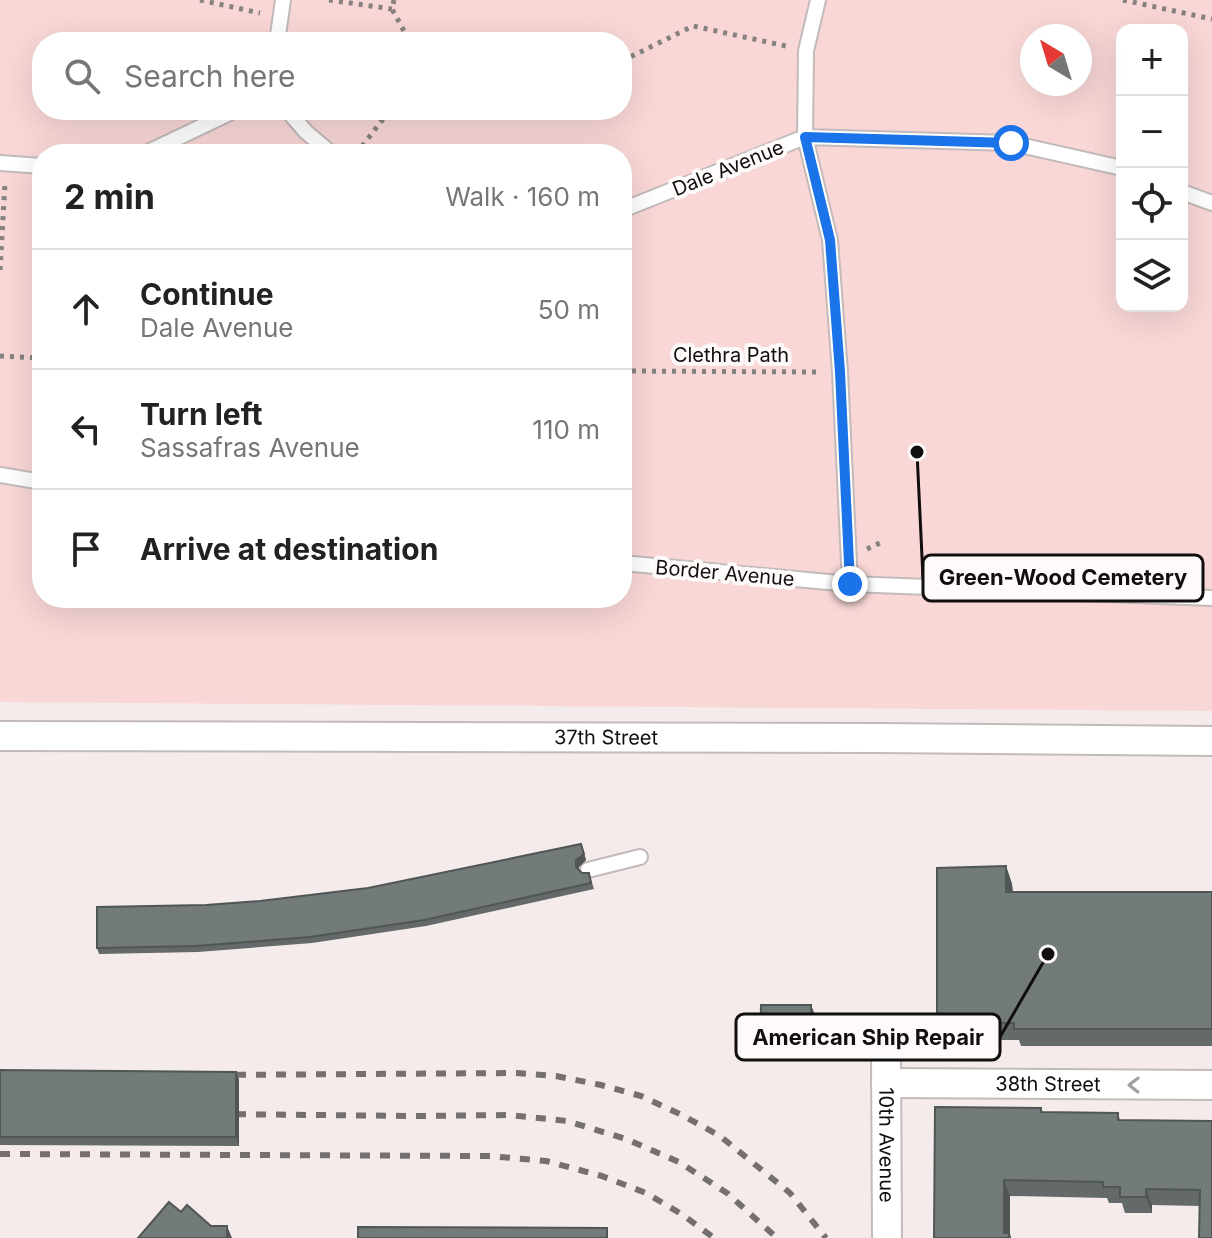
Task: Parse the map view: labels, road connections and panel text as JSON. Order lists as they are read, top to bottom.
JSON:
{
  "streets": {
    "street": ["37th Street", "38th Street", "10th Avenue"],
    "lane": ["Dale Avenue", "Border Avenue"],
    "path": ["Clethra Path"]
  },
  "crossings": [
    ["38th Street", "10th Avenue"]
  ],
  "one_way": ["38th Street"],
  "places": ["Green-Wood Cemetery", "American Ship Repair"],
  "north": "top left",
  "page": {
    "map_buttons": ["+", "−"],
    "search": "Search here",
    "heading": ["2 min", "Walk · 160 m"],
    "list": [
      ["Continue", "Dale Avenue", "50 m"],
      ["Turn left", "Sassafras Avenue", "110 m"],
      "Arrive at destination"
    ]
  }
}
